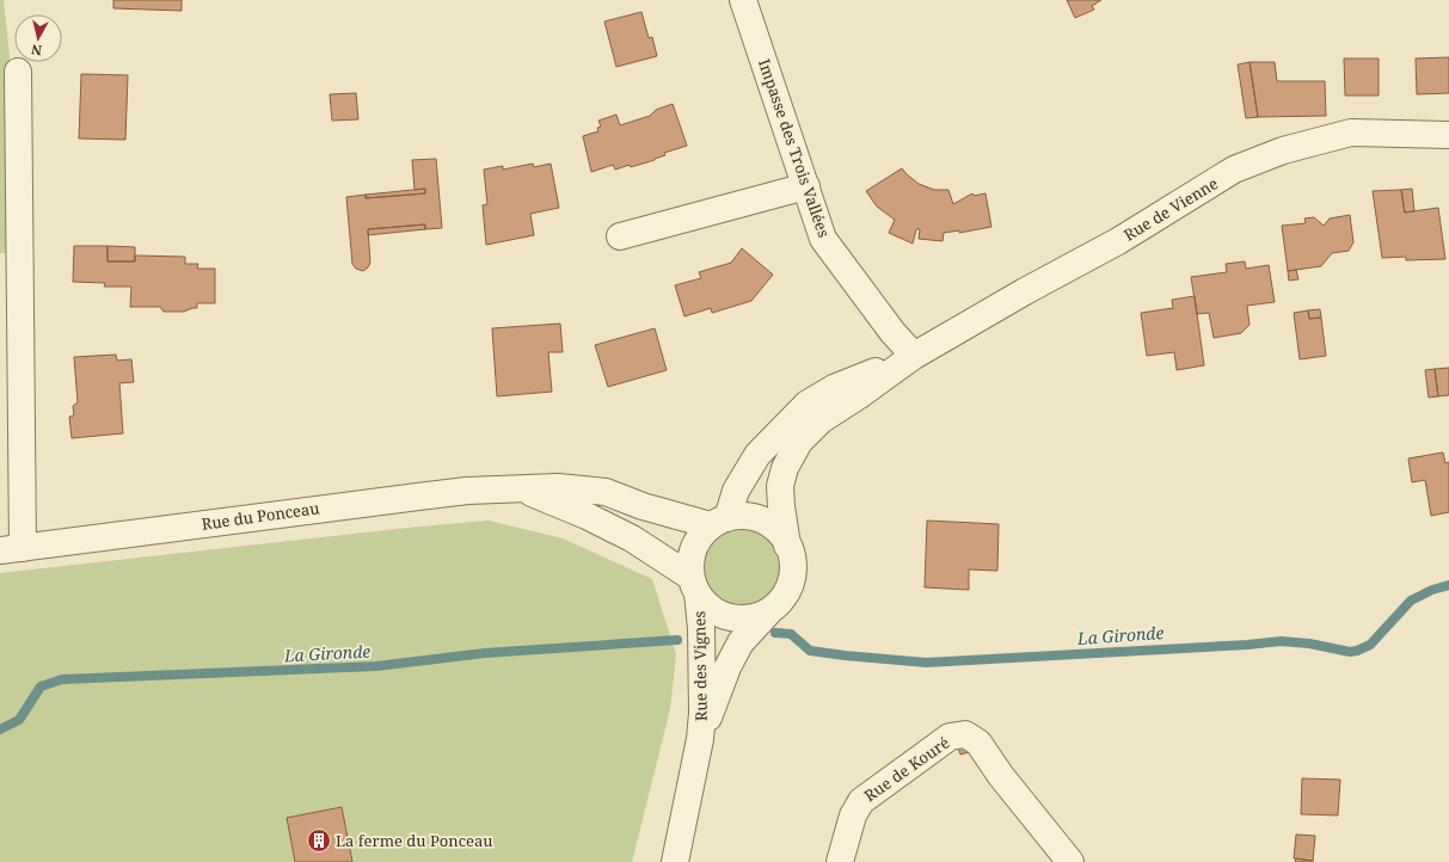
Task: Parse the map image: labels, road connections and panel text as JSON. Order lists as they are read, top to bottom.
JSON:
{
  "streets": {
    "street": [
      "Impasse des Trois Vallées",
      "Rue de Vienne",
      "Rue du Ponceau",
      "Rue des Vignes",
      "Rue de Kouré"
    ]
  },
  "crossings": [
    ["Impasse des Trois Vallées", "Rue de Vienne"],
    ["Rue de Vienne", "Rue du Ponceau"],
    ["Rue de Vienne", "Rue des Vignes"],
    ["Rue du Ponceau", "Rue des Vignes"]
  ],
  "water": ["La Gironde"],
  "places": {
    "building": ["La ferme du Ponceau"]
  },
  "north": "bottom"
}
